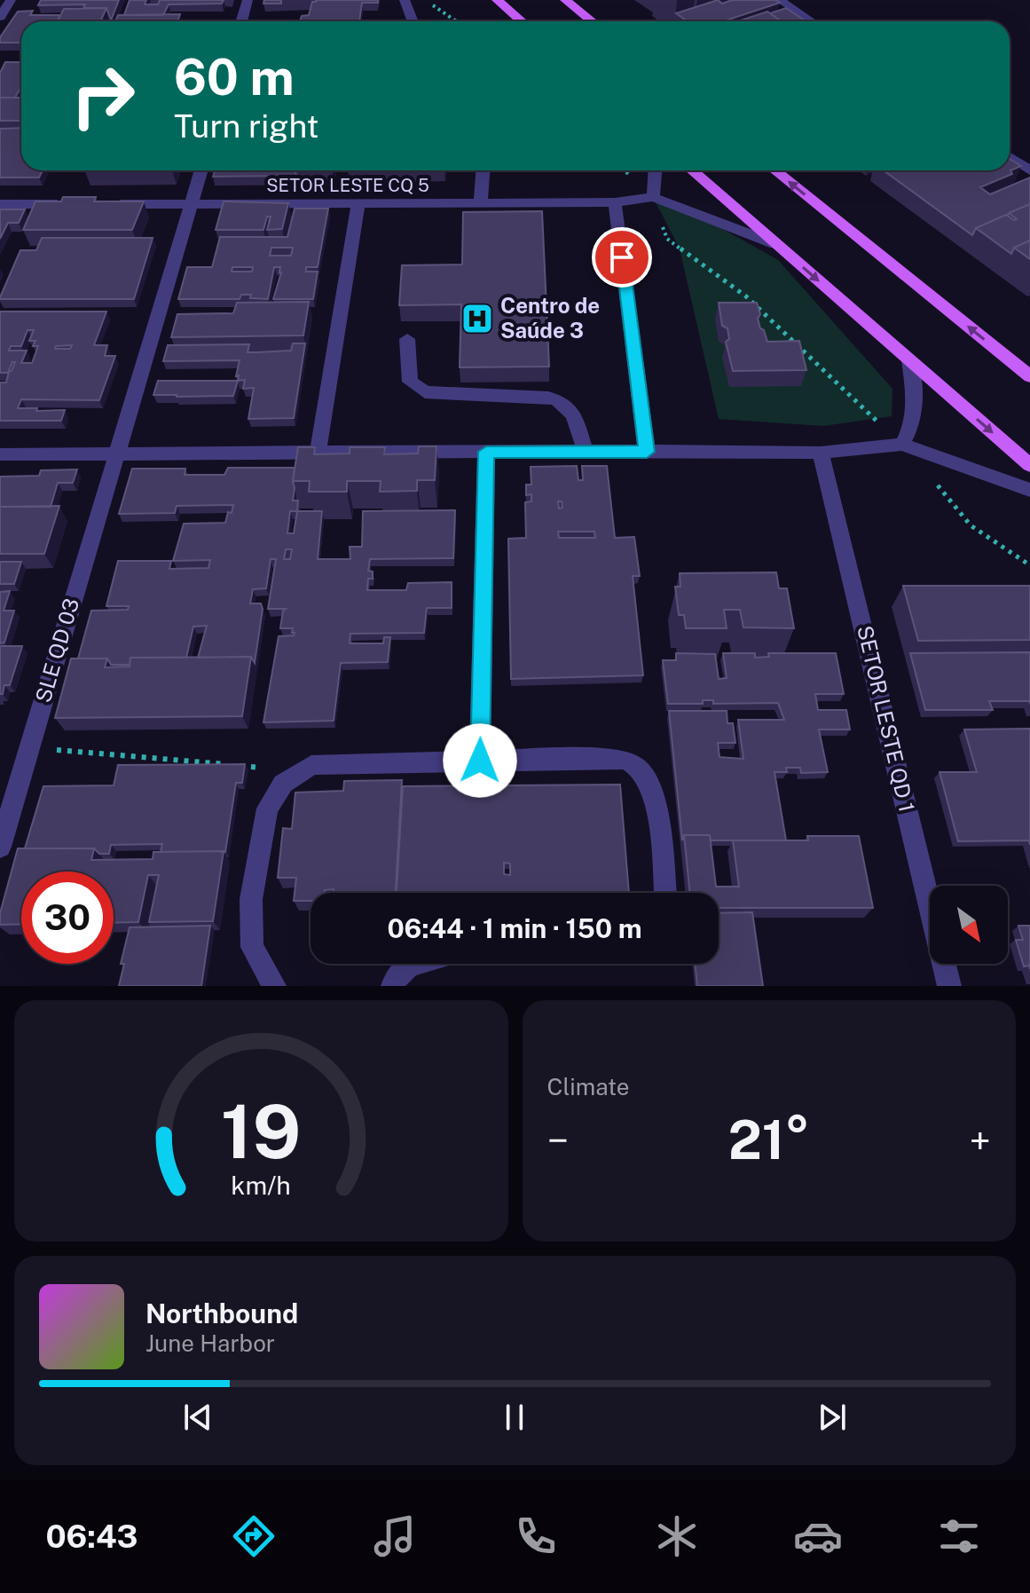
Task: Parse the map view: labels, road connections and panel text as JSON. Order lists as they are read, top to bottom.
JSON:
{
  "streets": {
    "street": ["SETOR LESTE CQ 5", "SLE QD 03", "SETOR LESTE QD 1"]
  },
  "crossings": [
    ["SETOR LESTE CQ 5", "SLE QD 03"]
  ],
  "places": {
    "hospital": ["Centro de Saúde 3"]
  },
  "north": "bottom right",
  "page": {
    "turn": ["60 m", "Turn right"],
    "limit": "30",
    "trip": "06:44 · 1 min · 150 m",
    "tile": "Climate",
    "heat": ["−", "21°", "+"],
    "song": ["Northbound", "June Harbor"],
    "tabs": "06:43",
    "gauge": ["19", "km/h"]
  }
}
